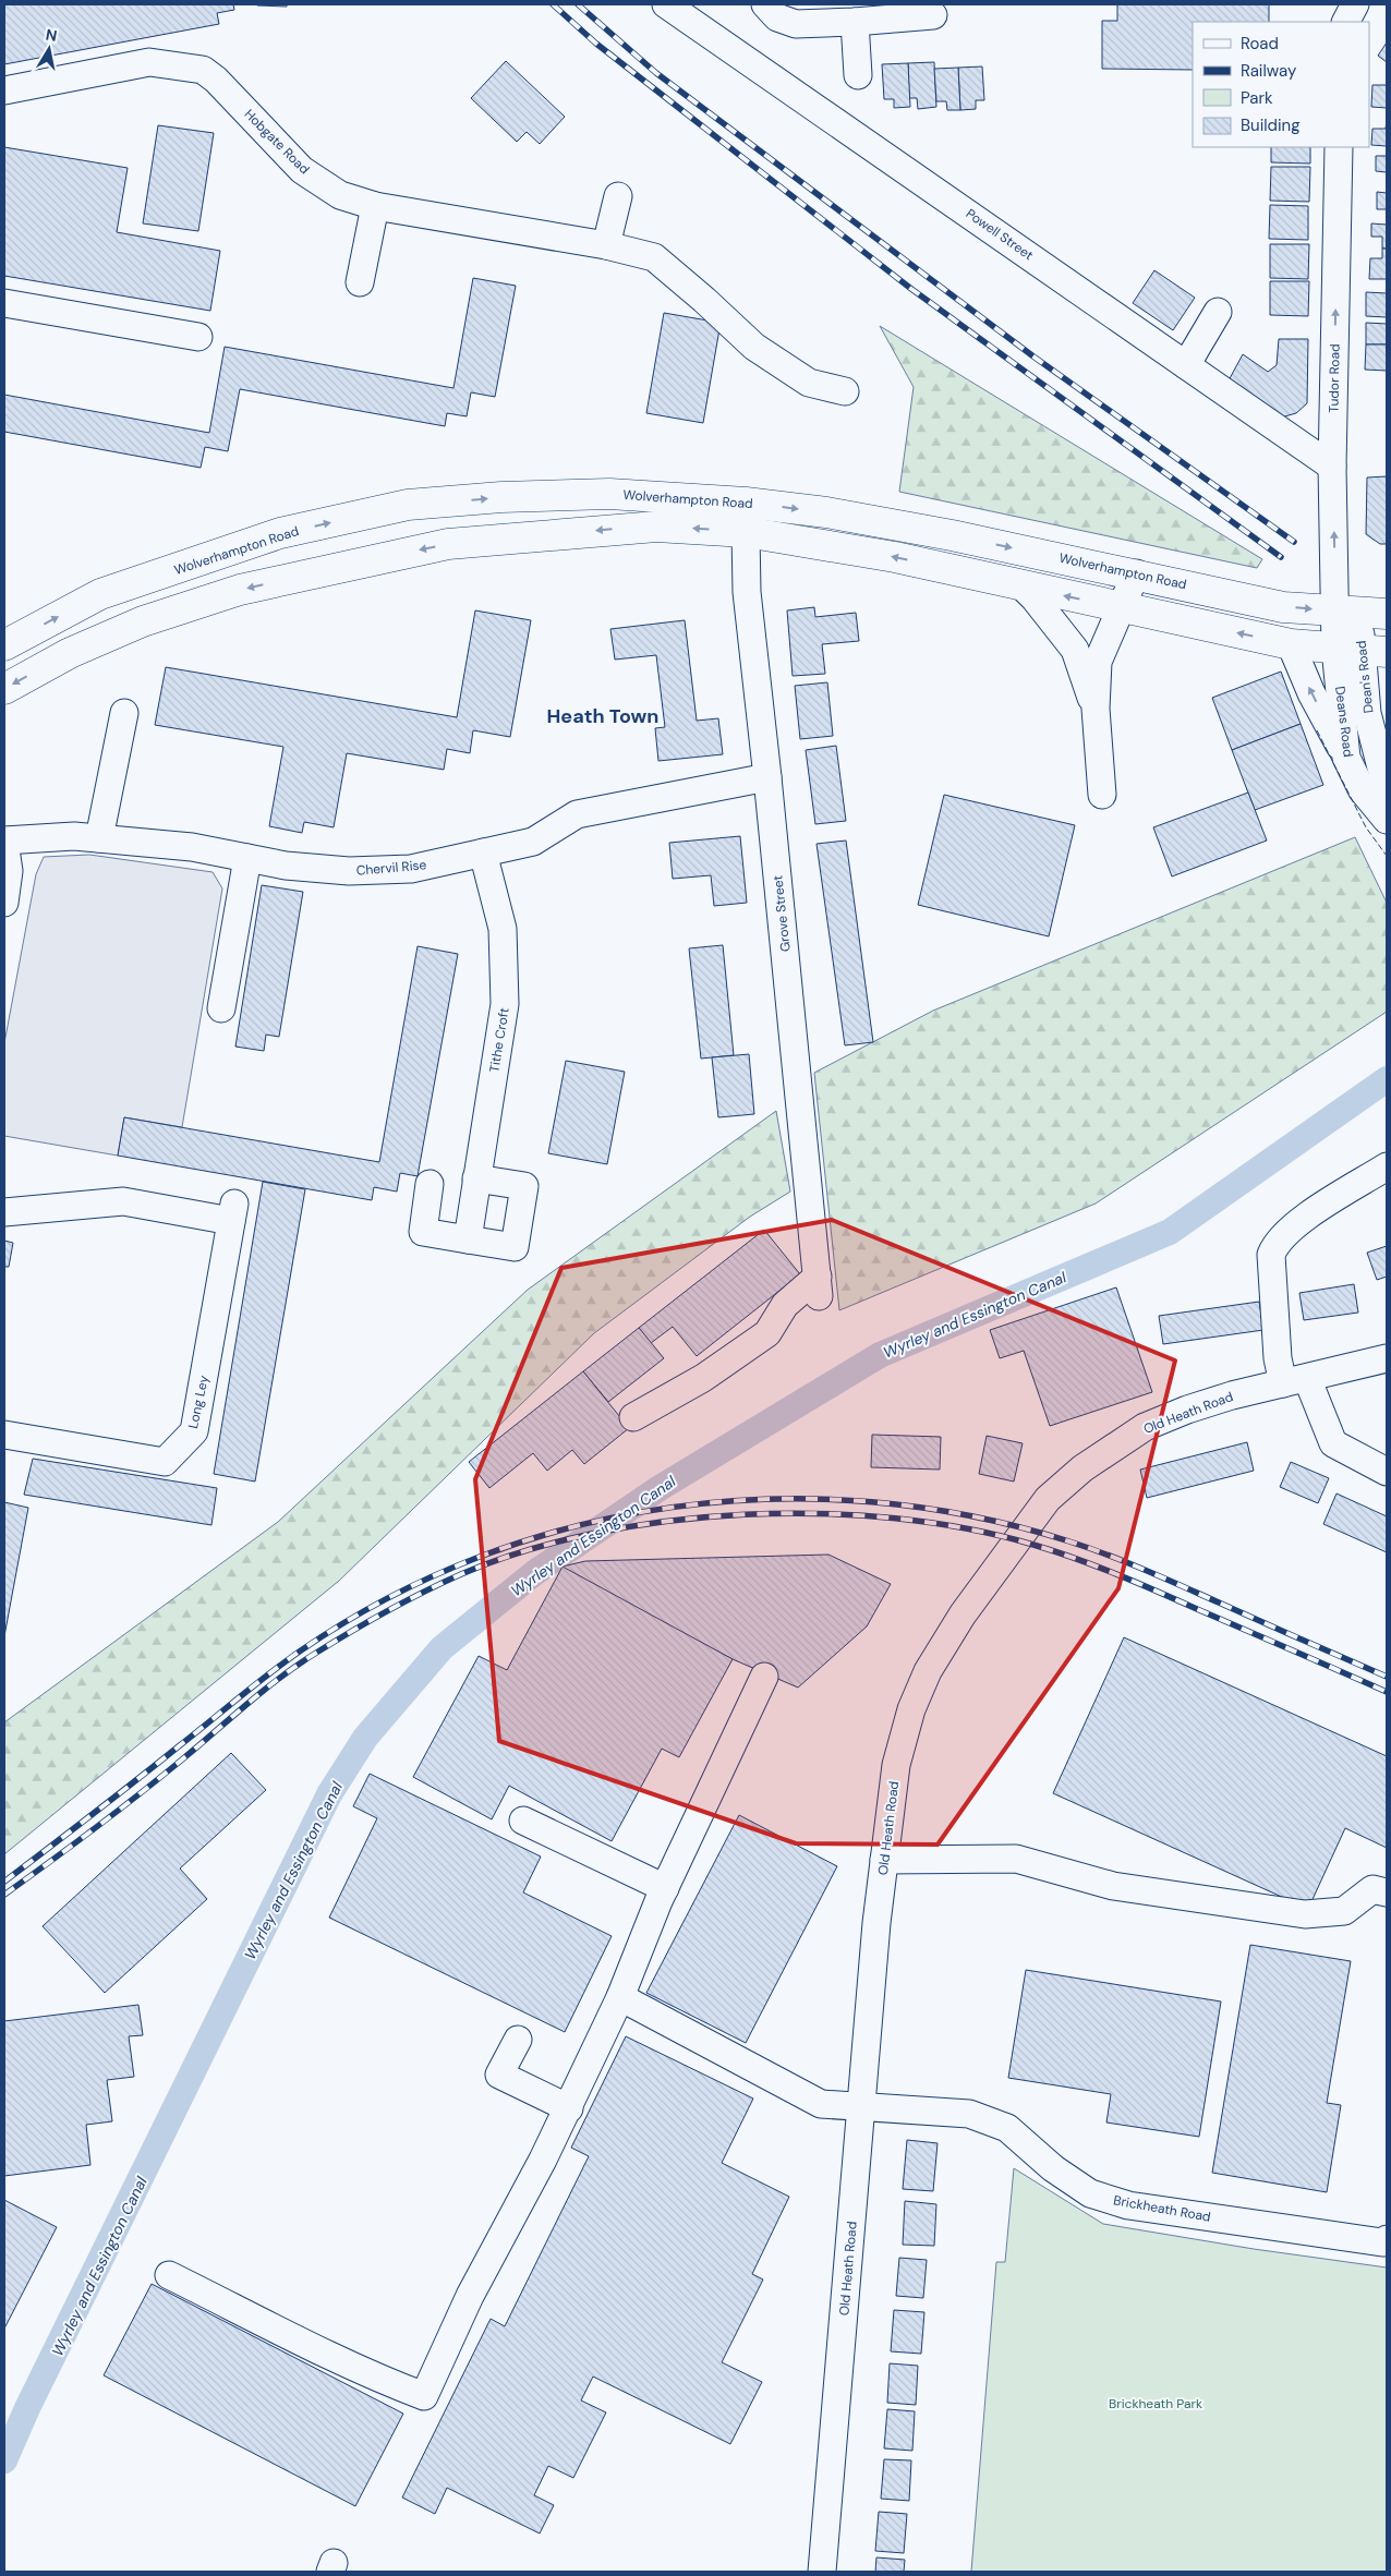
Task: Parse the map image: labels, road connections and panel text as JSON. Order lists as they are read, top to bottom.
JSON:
{
  "streets": {
    "main road": ["Wolverhampton Road"],
    "street": [
      "Hobgate Road",
      "Powell Street",
      "Tudor Road",
      "Dean's Road",
      "Deans Road",
      "Chervil Rise",
      "Grove Street",
      "Tithe Croft",
      "Long Ley",
      "Old Heath Road",
      "Brickheath Road"
    ]
  },
  "crossings": [
    ["Powell Street", "Tudor Road"],
    ["Tudor Road", "Wolverhampton Road"],
    ["Tudor Road", "Dean's Road"],
    ["Wolverhampton Road", "Dean's Road"],
    ["Wolverhampton Road", "Deans Road"],
    ["Wolverhampton Road", "Grove Street"],
    ["Dean's Road", "Deans Road"],
    ["Chervil Rise", "Grove Street"],
    ["Chervil Rise", "Tithe Croft"],
    ["Old Heath Road", "Brickheath Road"]
  ],
  "one_way": ["Tudor Road"],
  "districts": ["Heath Town"],
  "water": ["Wyrley and Essington Canal"],
  "parks": ["Brickheath Park"],
  "legend": [
    "Road",
    "Railway",
    "Park",
    "Building"
  ],
  "north": "top"
}
